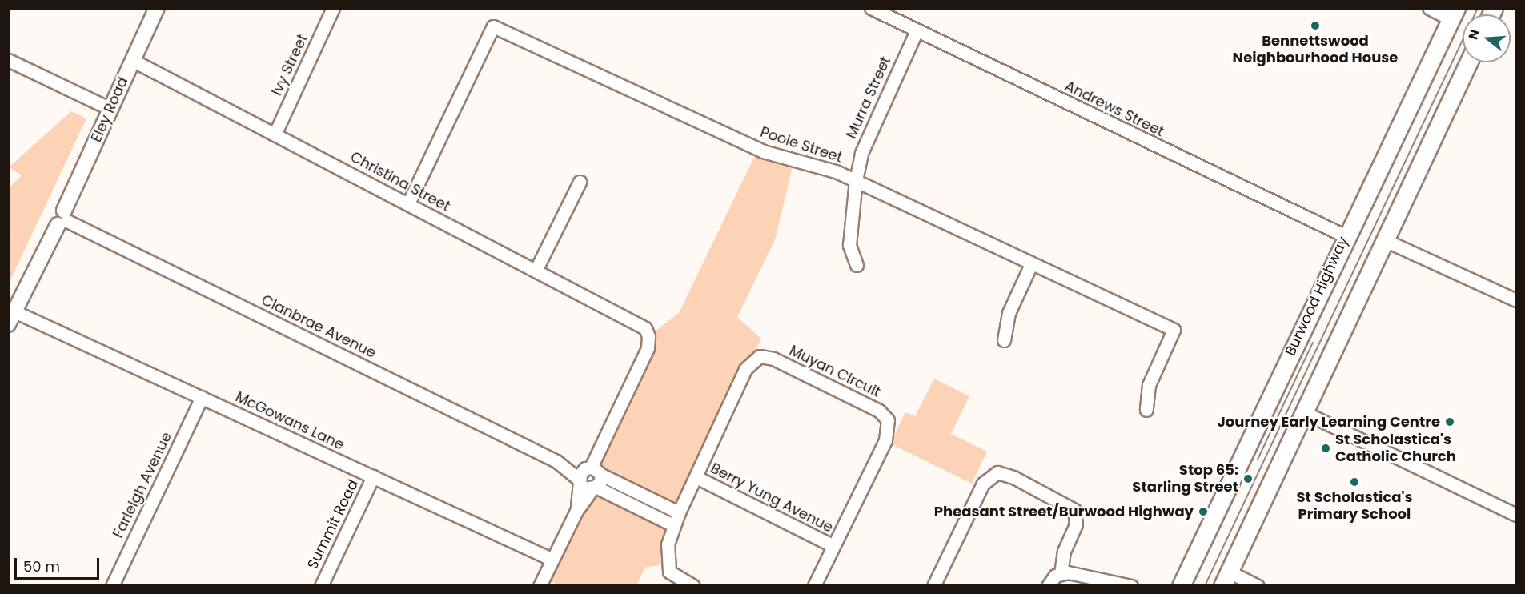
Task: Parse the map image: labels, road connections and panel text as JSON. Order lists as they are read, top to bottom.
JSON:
{
  "streets": {
    "highway": ["Burwood Highway"],
    "main road": ["Eley Road"],
    "street": [
      "Ivy Street",
      "Murra Street",
      "Andrews Street",
      "Poole Street",
      "Christina Street",
      "Clanbrae Avenue",
      "Muyan Circuit",
      "McGowans Lane",
      "Farleigh Avenue",
      "Berry Yung Avenue",
      "Summit Road"
    ]
  },
  "crossings": [
    ["Ivy Street", "Christina Street"],
    ["Murra Street", "Andrews Street"],
    ["Murra Street", "Poole Street"],
    ["Andrews Street", "Burwood Highway"],
    ["Eley Road", "Christina Street"],
    ["Eley Road", "Clanbrae Avenue"],
    ["Eley Road", "McGowans Lane"],
    ["Poole Street", "Christina Street"],
    ["Christina Street", "Clanbrae Avenue"],
    ["Muyan Circuit", "Berry Yung Avenue"],
    ["McGowans Lane", "Farleigh Avenue"],
    ["McGowans Lane", "Summit Road"]
  ],
  "places": [
    "Bennettswood Neighbourhood House",
    "Journey Early Learning Centre",
    "St Scholastica's Catholic Church",
    "Stop 65: Starling Street",
    "St Scholastica's Primary School",
    "Pheasant Street/Burwood Highway"
  ],
  "scale_bar": "50 m",
  "north": "left"
}
